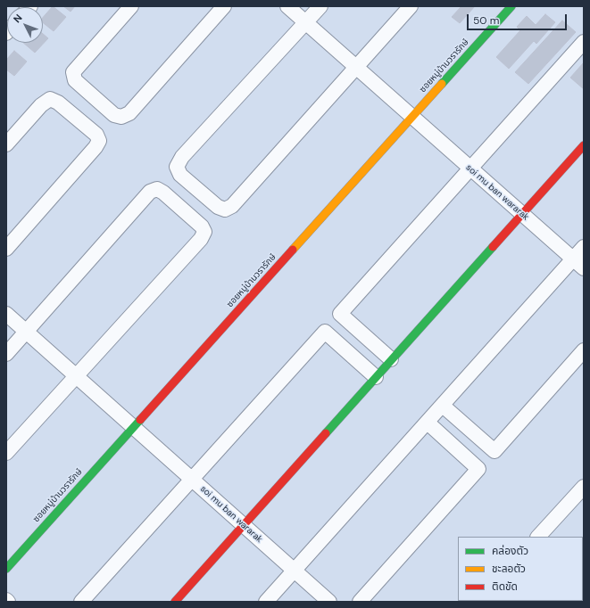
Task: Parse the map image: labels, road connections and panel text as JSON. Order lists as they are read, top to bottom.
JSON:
{
  "streets": {
    "street": ["ซอยหมู่บ้านวรารักษ์", "soi mu ban wararak"]
  },
  "crossings": [
    ["ซอยหมู่บ้านวรารักษ์", "soi mu ban wararak"]
  ],
  "legend": ["คล่องตัว", "ชะลอตัว", "ติดขัด"],
  "scale_bar": "50 m",
  "north": "top left"
}
